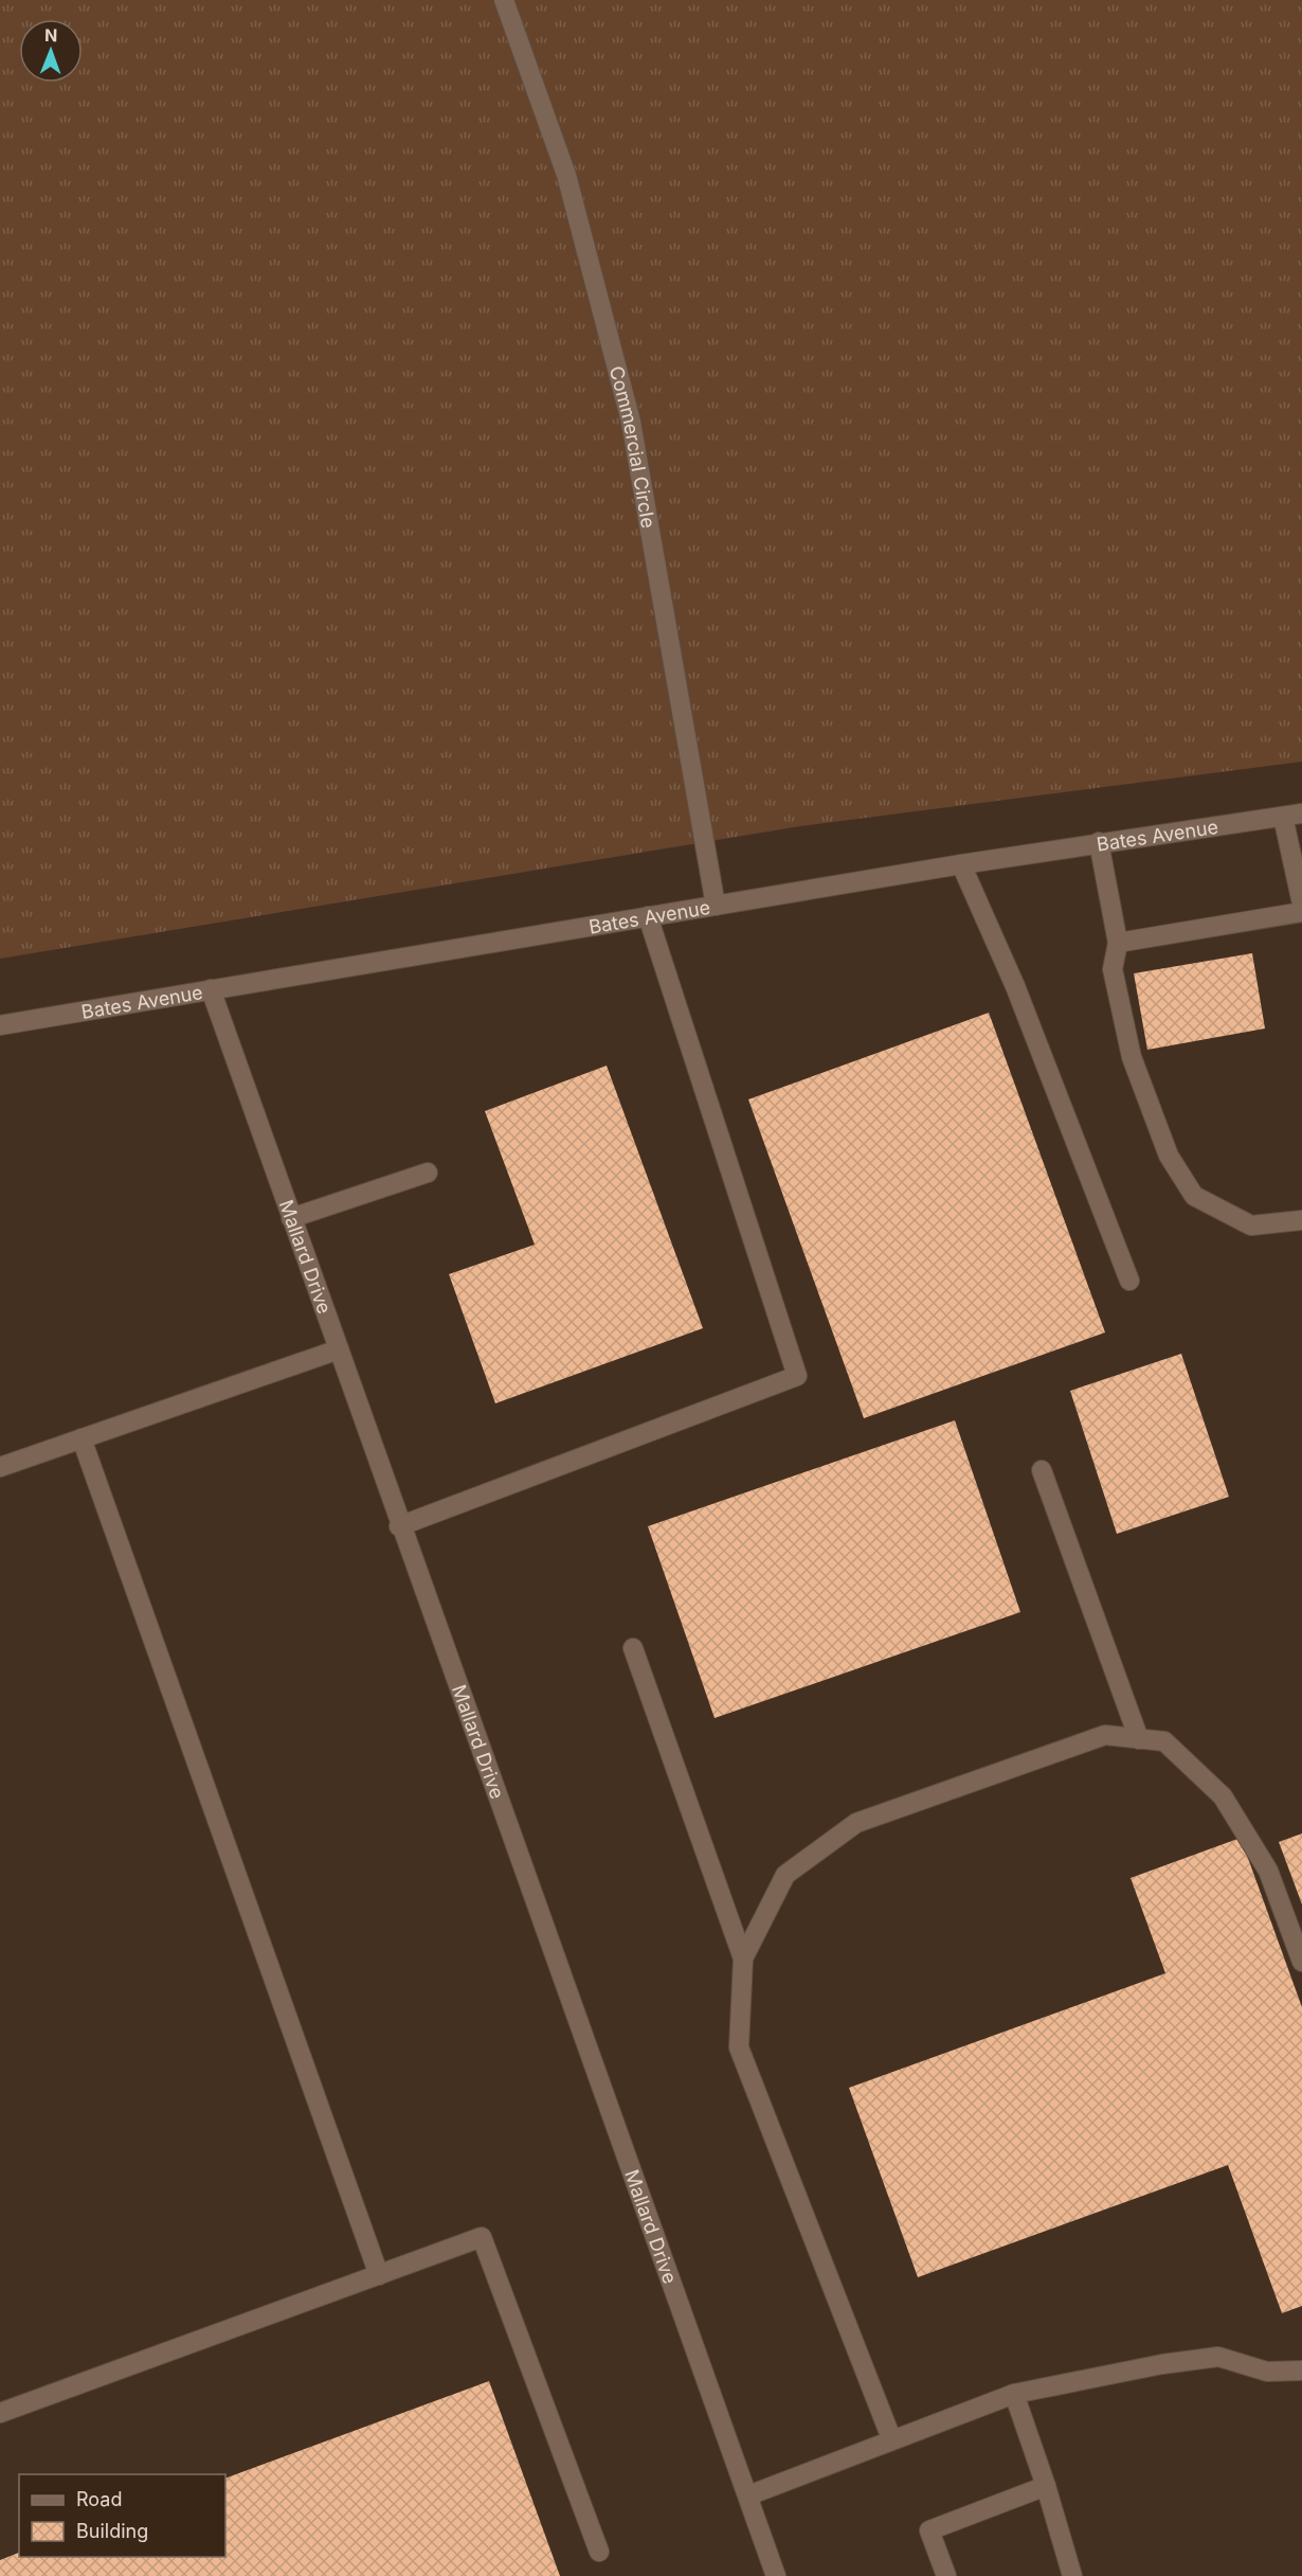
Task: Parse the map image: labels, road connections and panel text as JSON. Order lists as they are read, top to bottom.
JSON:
{
  "streets": {
    "street": ["Commercial Circle", "Bates Avenue", "Mallard Drive"]
  },
  "crossings": [
    ["Commercial Circle", "Bates Avenue"],
    ["Bates Avenue", "Mallard Drive"]
  ],
  "legend": ["Road", "Building"],
  "north": "top"
}
